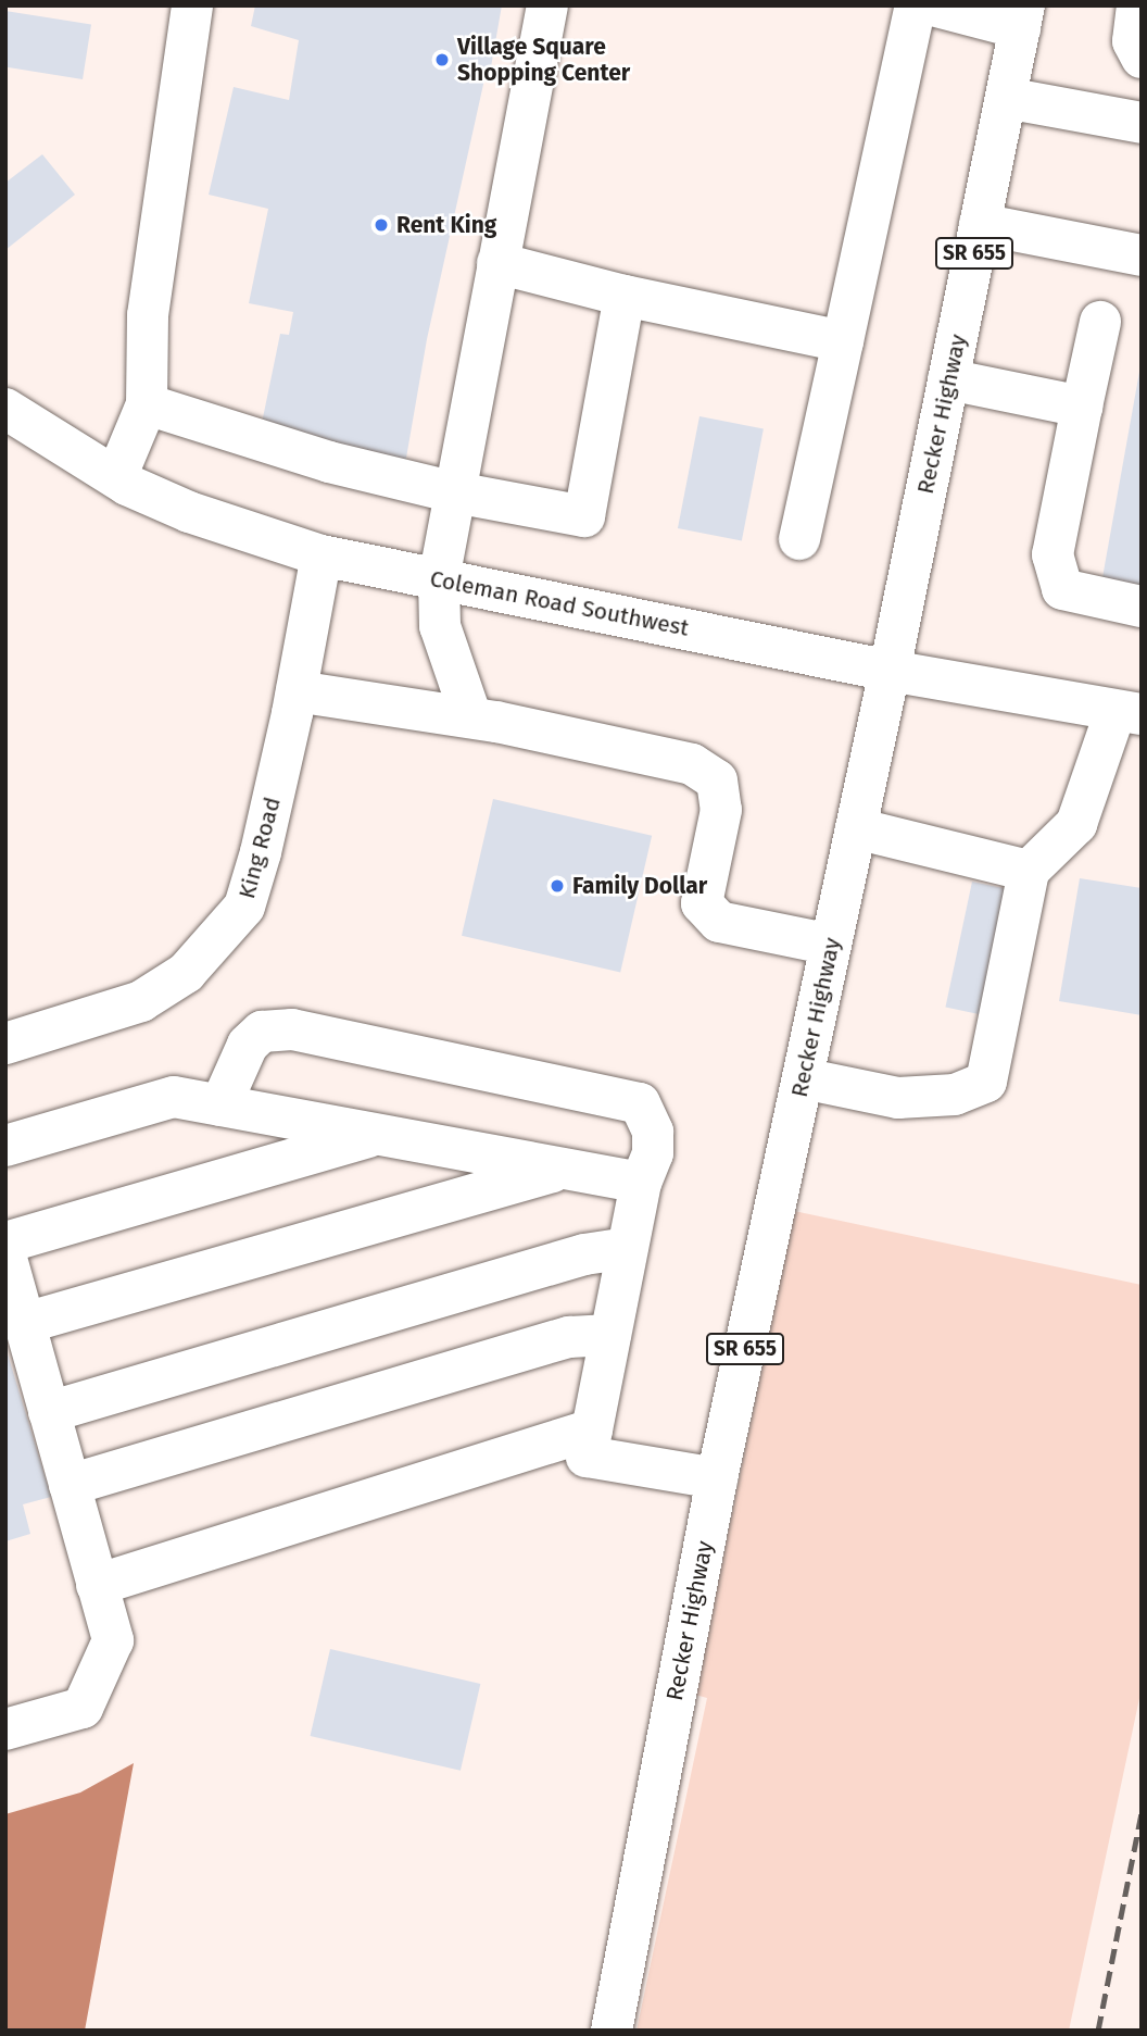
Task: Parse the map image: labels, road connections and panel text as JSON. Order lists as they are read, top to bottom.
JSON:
{
  "streets": {
    "main road": [
      "SR 655",
      "Recker Highway",
      "Coleman Road Southwest",
      "King Road"
    ]
  },
  "crossings": [
    ["Recker Highway", "Coleman Road Southwest"],
    ["Coleman Road Southwest", "King Road"]
  ],
  "places": ["Village Square Shopping Center", "Rent King", "Family Dollar"]
}
